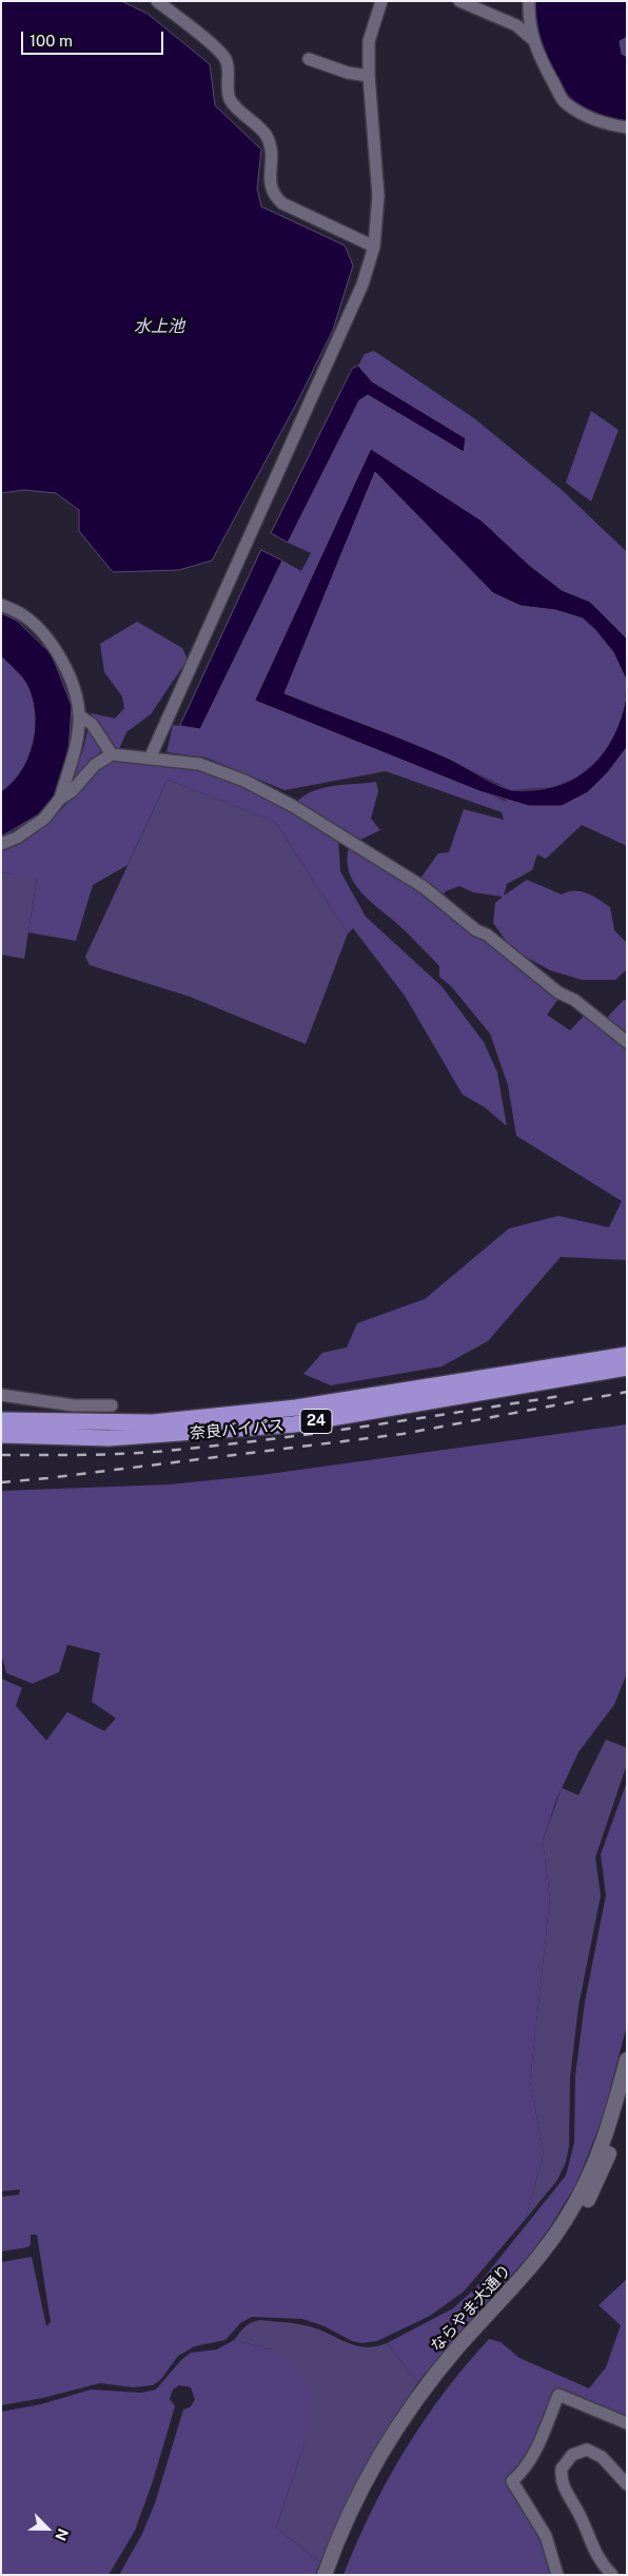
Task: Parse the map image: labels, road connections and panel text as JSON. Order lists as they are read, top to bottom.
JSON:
{
  "streets": {
    "highway": ["24", "奈良バイパス"],
    "street": ["ならやま大通り"]
  },
  "water": ["水上池"],
  "scale_bar": "100 m",
  "north": "bottom right"
}
